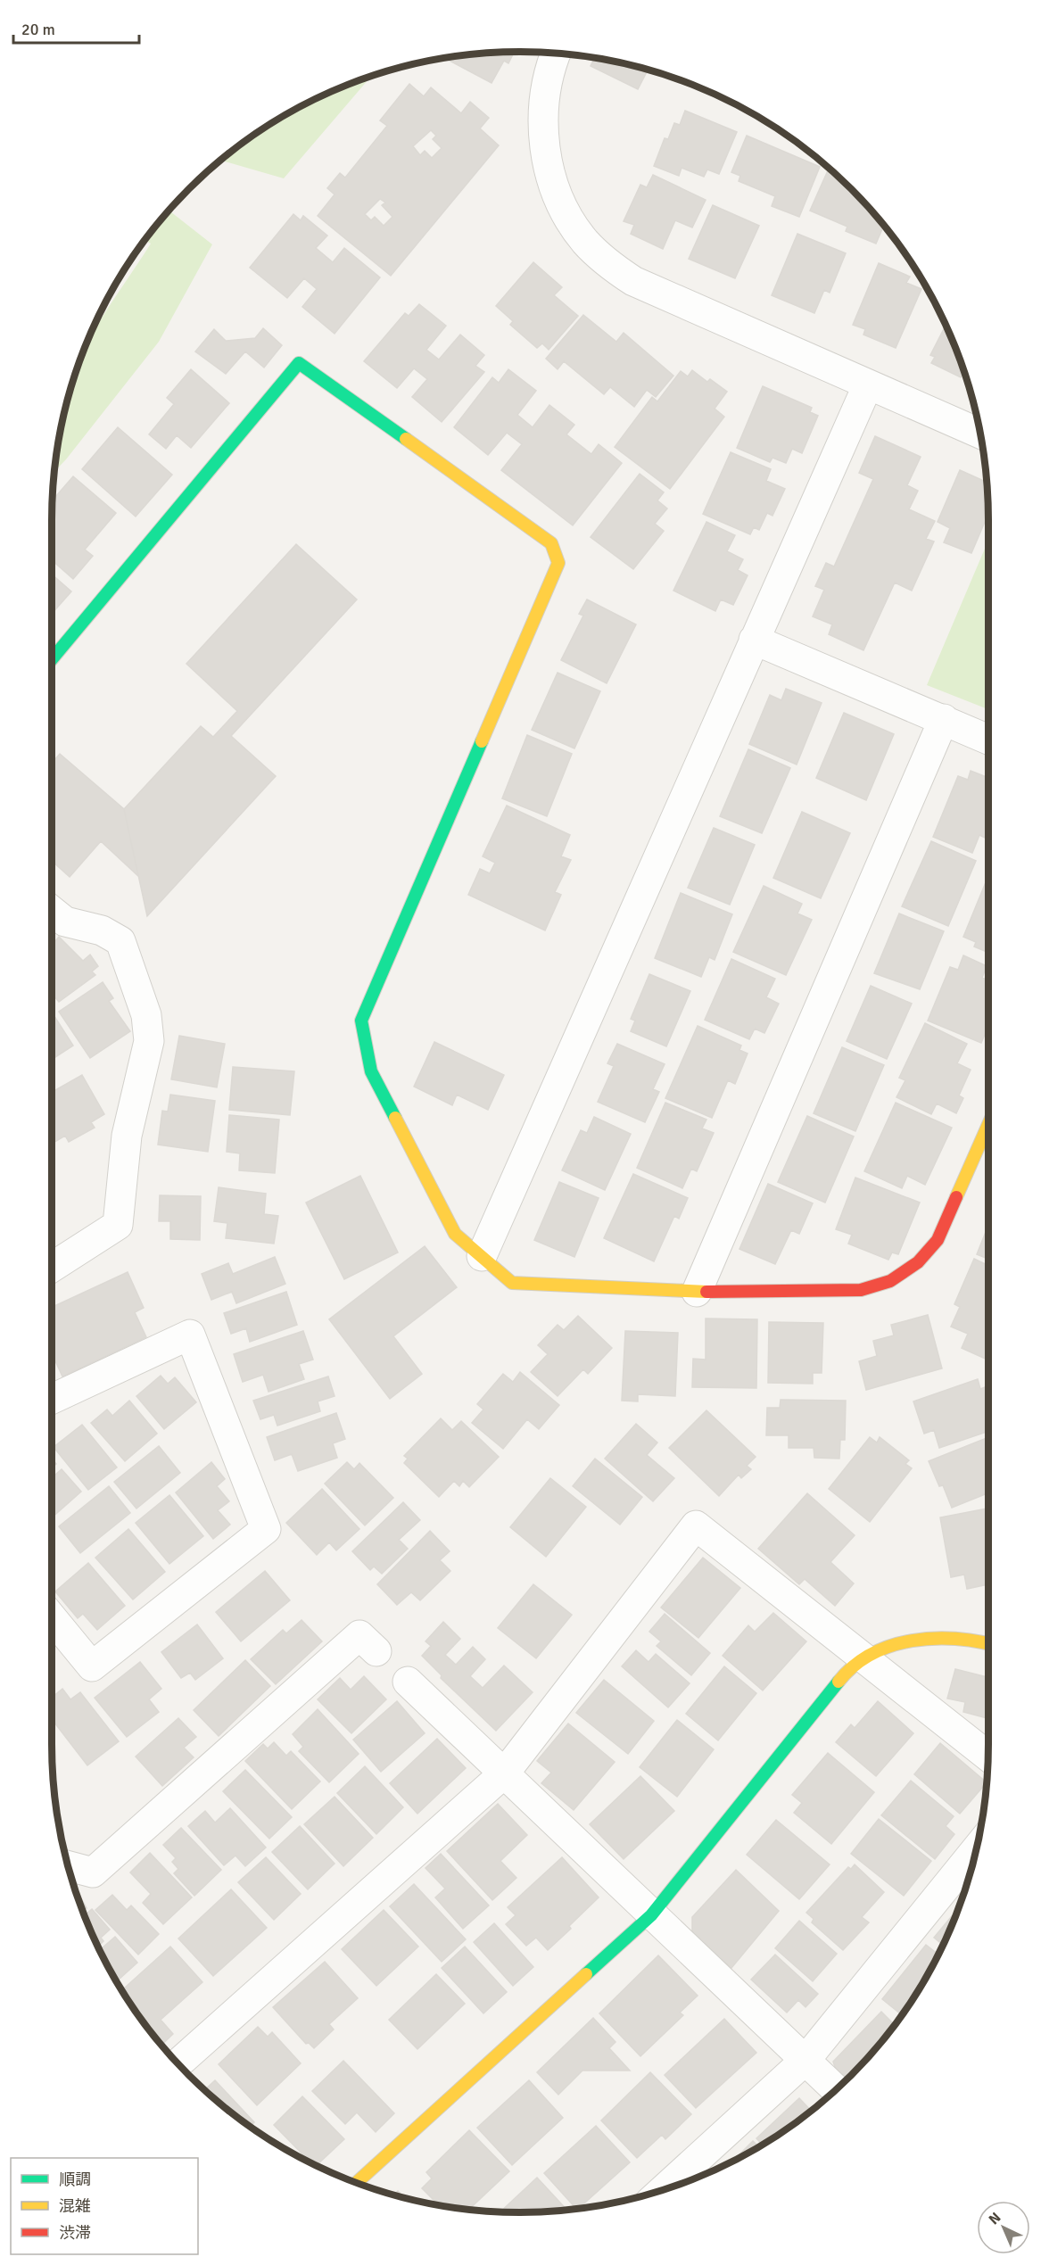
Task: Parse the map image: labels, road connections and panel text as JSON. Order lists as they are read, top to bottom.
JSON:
{
  "legend": ["順調", "混雑", "渋滞"],
  "scale_bar": "20 m",
  "north": "top left"
}
